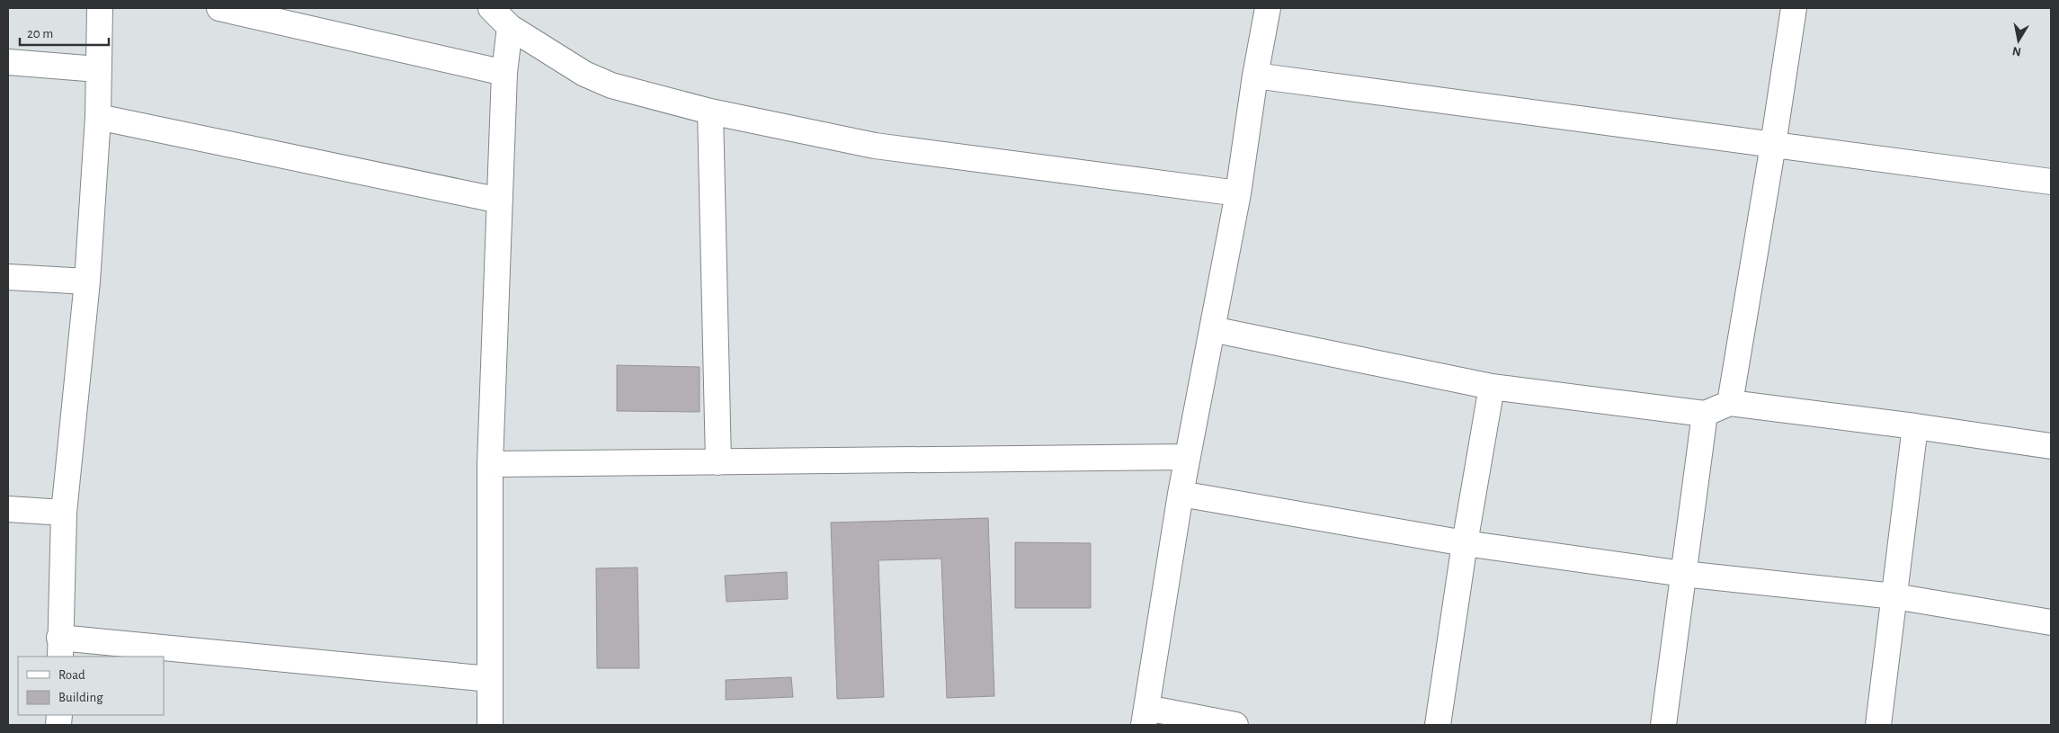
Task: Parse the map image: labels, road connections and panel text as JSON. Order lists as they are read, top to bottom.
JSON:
{
  "legend": ["Road", "Building"],
  "scale_bar": "20 m",
  "north": "bottom"
}
